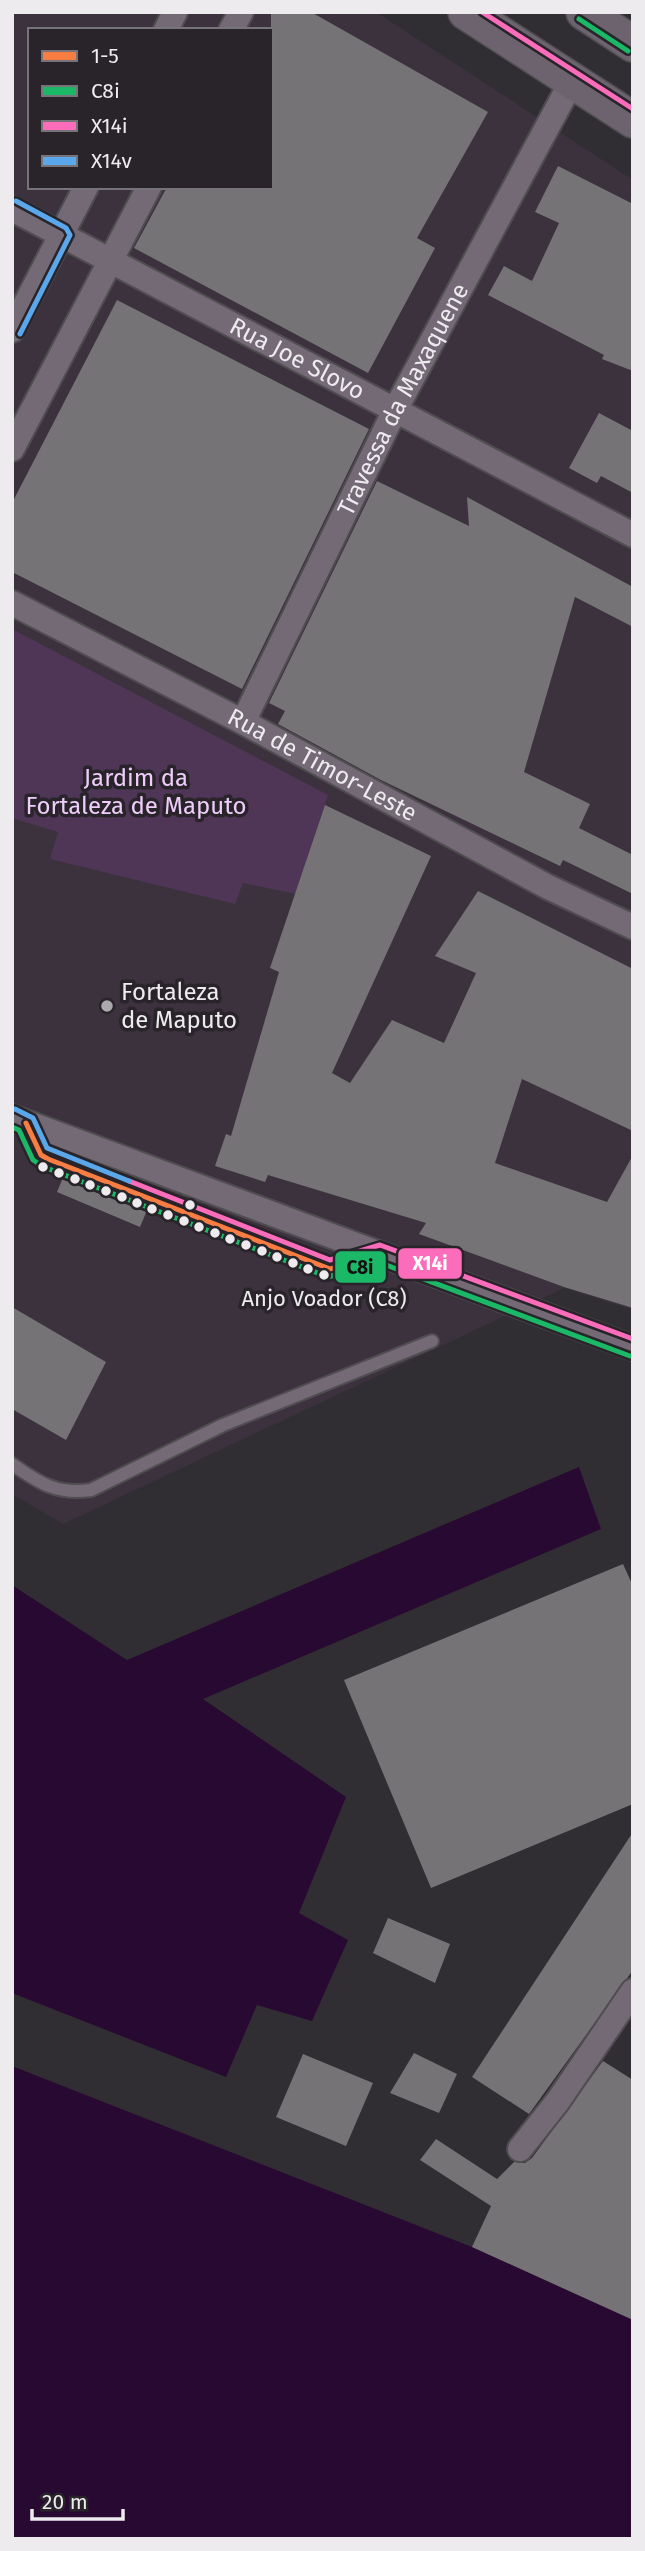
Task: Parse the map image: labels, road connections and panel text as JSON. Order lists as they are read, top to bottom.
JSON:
{
  "streets": {
    "street": ["Rua Joe Slovo", "Travessa da Maxaquene", "Rua de Timor-Leste"]
  },
  "crossings": [
    ["Rua Joe Slovo", "Travessa da Maxaquene"],
    ["Travessa da Maxaquene", "Rua de Timor-Leste"]
  ],
  "parks": ["Jardim da Fortaleza de Maputo"],
  "places": ["Fortaleza de Maputo", "Anjo Voador (C8)"],
  "lines": [
    "transit line X14i",
    "transit line C8i",
    "transit line X14v",
    "transit line 1-5"
  ],
  "legend": [
    "1-5",
    "C8i",
    "X14i",
    "X14v"
  ],
  "scale_bar": "20 m"
}
